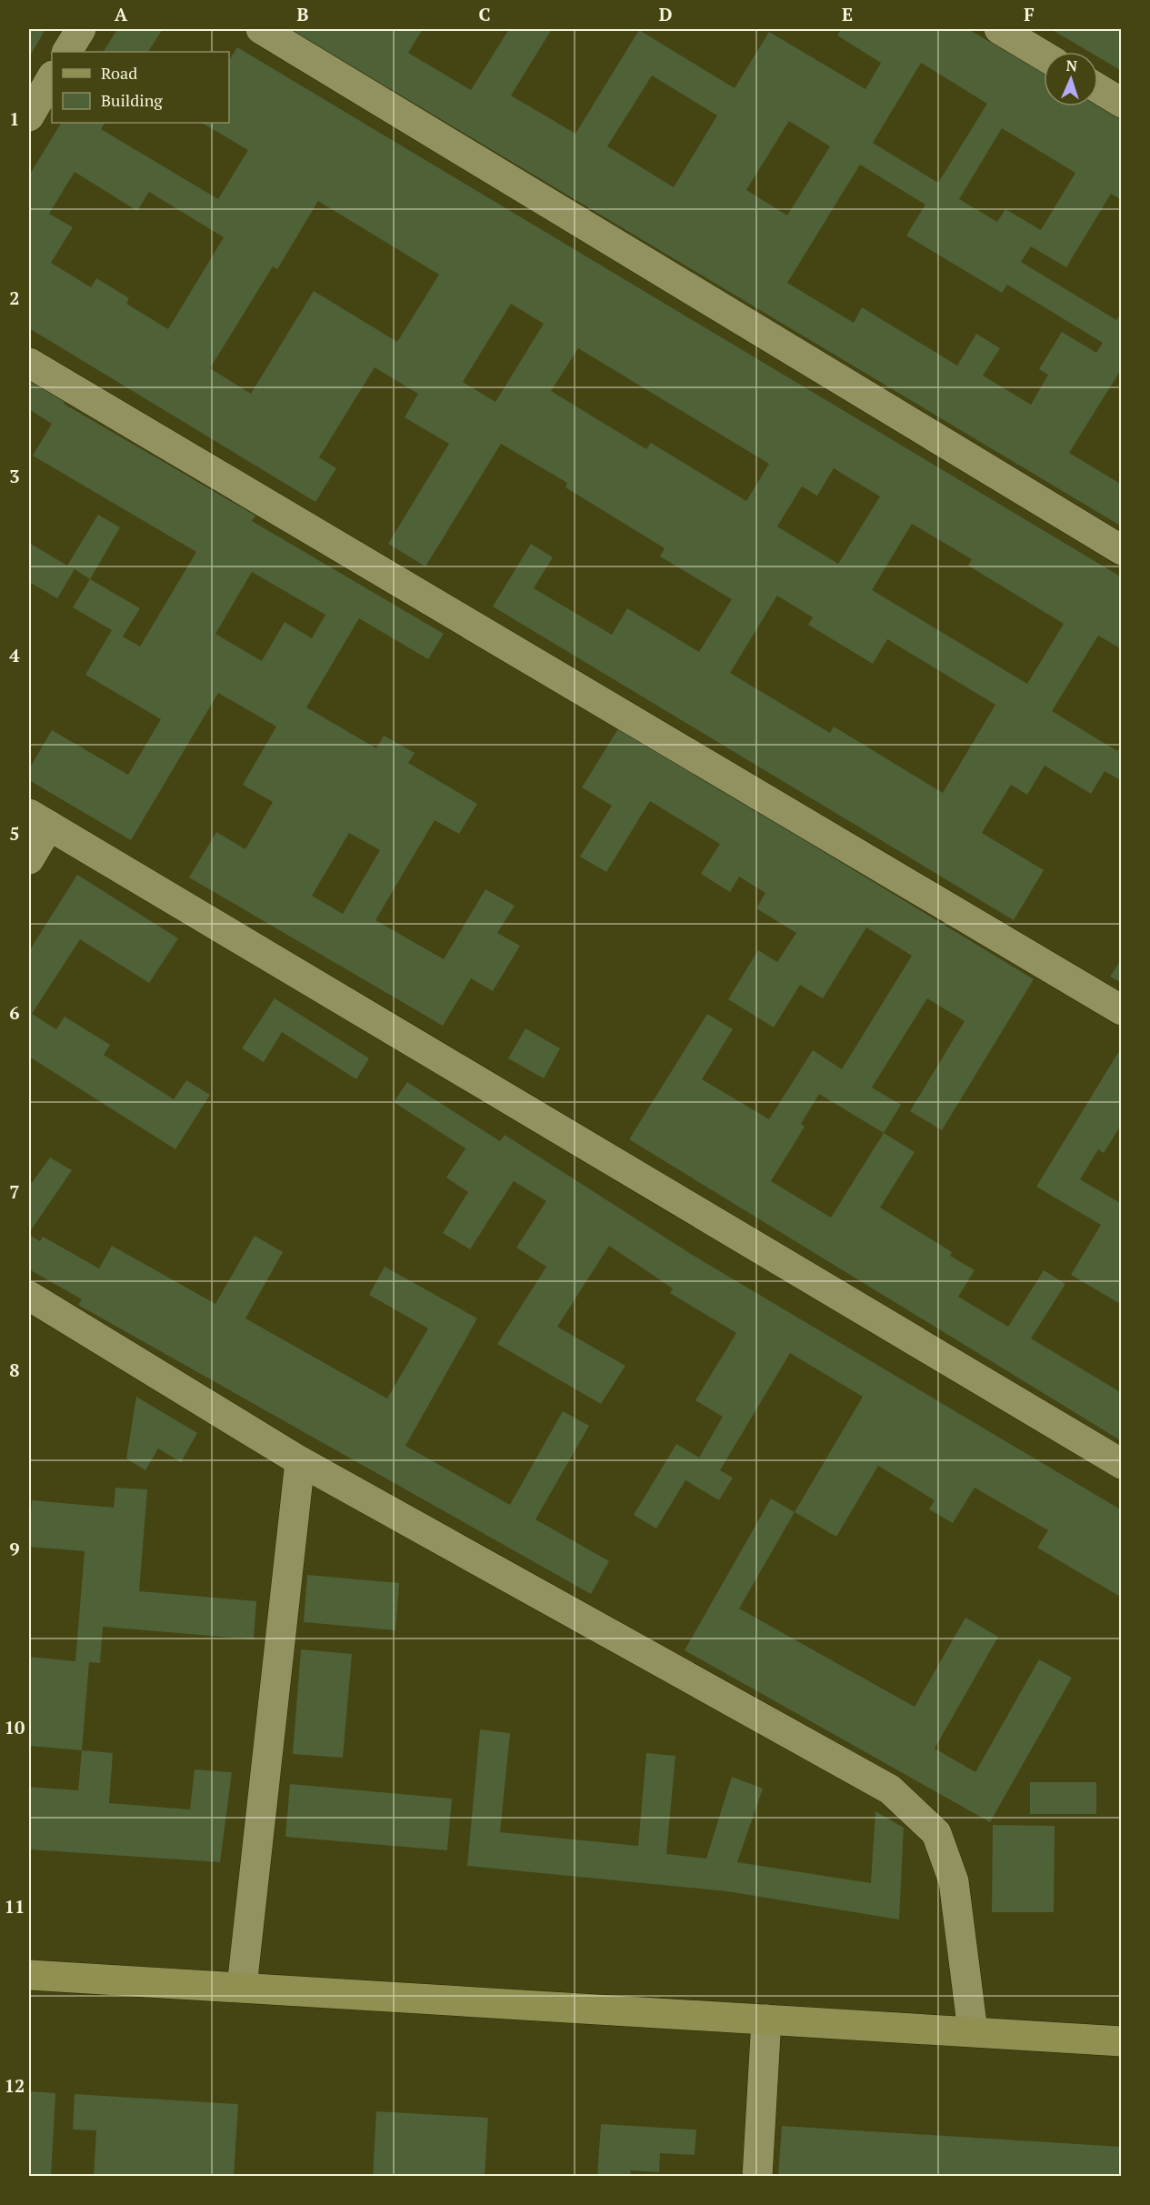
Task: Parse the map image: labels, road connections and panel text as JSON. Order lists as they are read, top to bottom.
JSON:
{
  "legend": ["Road", "Building"],
  "north": "top",
  "grid": {
    "columns": [
      "A",
      "B",
      "C",
      "D",
      "E",
      "F"
    ],
    "rows": [
      "1",
      "2",
      "3",
      "4",
      "5",
      "6",
      "7",
      "8",
      "9",
      "10",
      "11",
      "12"
    ]
  }
}
